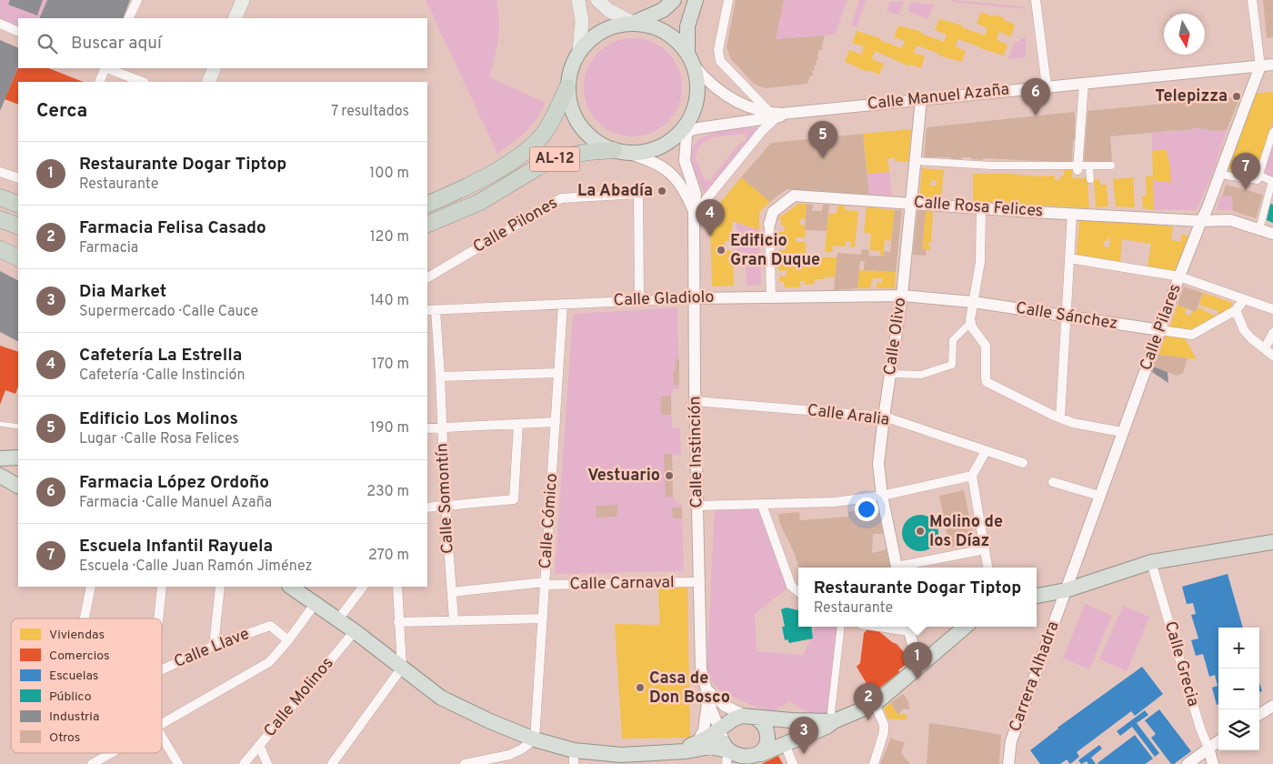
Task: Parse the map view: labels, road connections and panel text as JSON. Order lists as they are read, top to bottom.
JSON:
{
  "streets": {
    "highway": ["AL-12"],
    "street": [
      "Calle Manuel Azaña",
      "Calle Rosa Felices",
      "Calle Pilones",
      "Calle Gladiolo",
      "Calle Sánchez",
      "Calle Pilares",
      "Calle Olivo",
      "Calle Aralia",
      "Calle Instinción",
      "Calle Somontín",
      "Calle Cómico",
      "Calle Carnaval",
      "Calle Llave",
      "Calle Grecia",
      "Carrera Alhadra",
      "Calle Molinos"
    ]
  },
  "crossings": [
    ["Calle Manuel Azaña", "AL-12"],
    ["Calle Manuel Azaña", "Calle Pilares"],
    ["Calle Manuel Azaña", "Calle Olivo"],
    ["Calle Manuel Azaña", "Calle Instinción"],
    ["AL-12", "Calle Instinción"],
    ["Calle Rosa Felices", "Calle Gladiolo"],
    ["Calle Rosa Felices", "Calle Pilares"],
    ["Calle Rosa Felices", "Calle Olivo"],
    ["Calle Pilones", "Calle Gladiolo"],
    ["Calle Gladiolo", "Calle Sánchez"],
    ["Calle Gladiolo", "Calle Olivo"],
    ["Calle Gladiolo", "Calle Instinción"],
    ["Calle Gladiolo", "Calle Somontín"],
    ["Calle Gladiolo", "Calle Cómico"],
    ["Calle Sánchez", "Calle Pilares"],
    ["Calle Sánchez", "Calle Olivo"],
    ["Calle Pilares", "Carrera Alhadra"],
    ["Calle Olivo", "Calle Aralia"],
    ["Calle Aralia", "Calle Instinción"],
    ["Calle Instinción", "Calle Carnaval"],
    ["Calle Somontín", "Calle Carnaval"],
    ["Calle Cómico", "Calle Carnaval"]
  ],
  "places": [
    "Telepizza",
    "La Abadía",
    "Edificio Gran Duque",
    "Vestuario",
    "Molino de los Díaz",
    "Casa de Don Bosco"
  ],
  "legend": [
    "Viviendas",
    "Comercios",
    "Escuelas",
    "Público",
    "Industria",
    "Otros"
  ],
  "north": "bottom",
  "page": {
    "search": "Buscar aquí",
    "pins": [
      "6",
      "5",
      "7",
      "4",
      "1",
      "2",
      "3"
    ],
    "heading": ["Cerca", "7 resultados"],
    "list": [
      {
        "mark": "1",
        "name": "Restaurante Dogar Tiptop",
        "note": "Restaurante",
        "value": "100 m"
      },
      {
        "mark": "2",
        "name": "Farmacia Felisa Casado",
        "note": "Farmacia",
        "value": "120 m"
      },
      {
        "mark": "3",
        "name": "Dia Market",
        "note": "Supermercado · Calle Cauce",
        "value": "140 m"
      },
      {
        "mark": "4",
        "name": "Cafetería La Estrella",
        "note": "Cafetería · Calle Instinción",
        "value": "170 m"
      },
      {
        "mark": "5",
        "name": "Edificio Los Molinos",
        "note": "Lugar · Calle Rosa Felices",
        "value": "190 m"
      },
      {
        "mark": "6",
        "name": "Farmacia López Ordoño",
        "note": "Farmacia · Calle Manuel Azaña",
        "value": "230 m"
      },
      {
        "mark": "7",
        "name": "Escuela Infantil Rayuela",
        "note": "Escuela · Calle Juan Ramón Jiménez",
        "value": "270 m"
      }
    ],
    "popup": ["Restaurante Dogar Tiptop", "Restaurante"],
    "map_buttons": ["+", "−"]
  }
}
